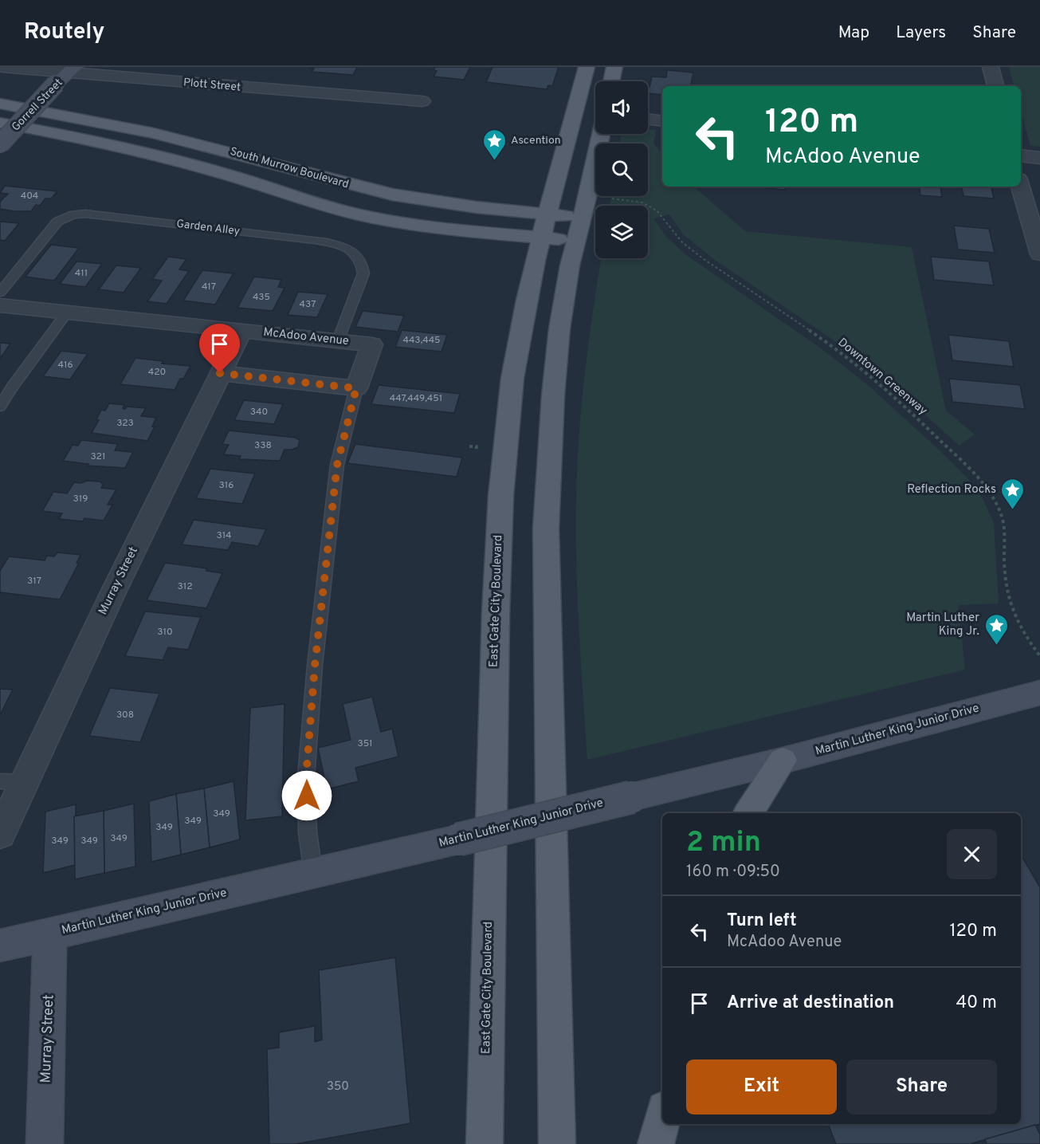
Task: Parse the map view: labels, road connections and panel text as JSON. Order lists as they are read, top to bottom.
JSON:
{
  "streets": {
    "main road": [
      "Gorrell Street",
      "South Murrow Boulevard",
      "Murray Street",
      "East Gate City Boulevard",
      "Martin Luther King Junior Drive"
    ],
    "street": ["Plott Street", "McAdoo Avenue"],
    "lane": ["Garden Alley"],
    "path": ["Downtown Greenway"]
  },
  "crossings": [
    ["Plott Street", "Gorrell Street"],
    ["South Murrow Boulevard", "East Gate City Boulevard"],
    ["Garden Alley", "McAdoo Avenue"],
    ["McAdoo Avenue", "Murray Street"],
    ["Murray Street", "Martin Luther King Junior Drive"]
  ],
  "places": {
    "place": ["Ascention", "Reflection Rocks", "Martin Luther King Jr."]
  },
  "house_numbers": [
    "404",
    "411",
    "417",
    "435",
    "437",
    "443,445",
    "416",
    "420",
    "447,449,451",
    "340",
    "323",
    "338",
    "321",
    "316",
    "319",
    "314",
    "317",
    "312",
    "310",
    "308",
    "351",
    "349",
    "349",
    "349",
    "349",
    "349",
    "349",
    "350"
  ],
  "page": {
    "header": "Routely",
    "nav": ["Map", "Layers", "Share"],
    "turn": ["120 m", "McAdoo Avenue"],
    "heading": ["2 min", "160 m · 09:50"],
    "list": [
      {
        "name": "Turn left",
        "note": "McAdoo Avenue",
        "value": "120 m"
      },
      {
        "name": "Arrive at destination",
        "value": "40 m"
      }
    ],
    "buttons": ["Exit", "Share"]
  }
}
